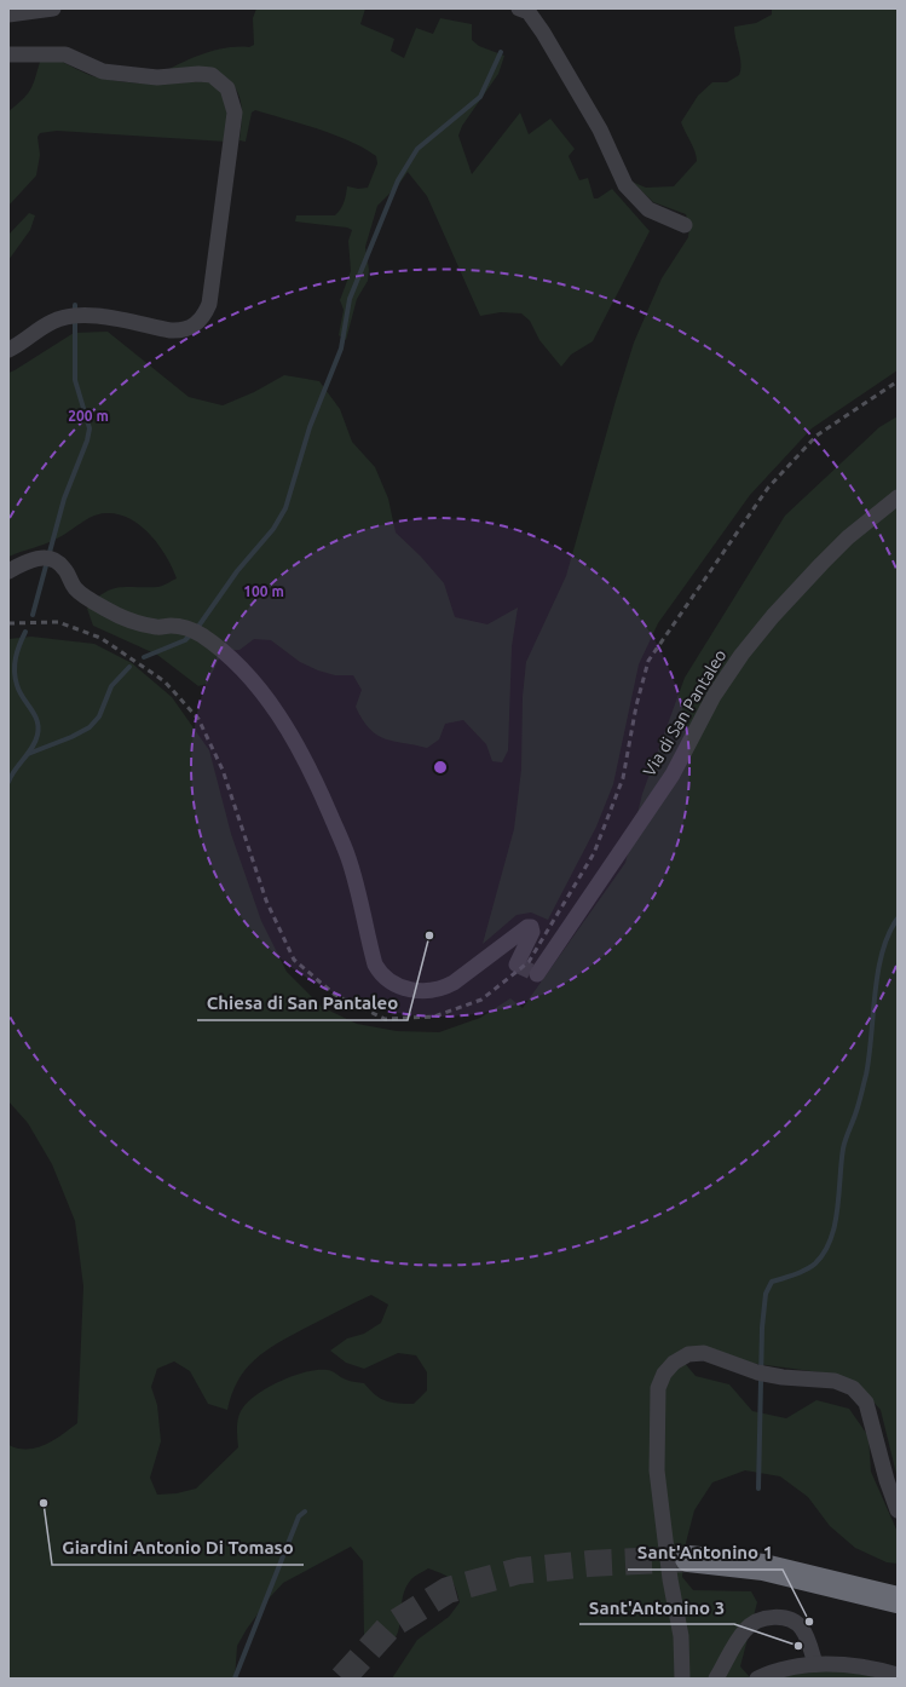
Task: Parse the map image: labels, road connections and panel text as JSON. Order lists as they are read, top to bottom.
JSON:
{
  "streets": {
    "street": ["Via di San Pantaleo"]
  },
  "places": [
    "Chiesa di San Pantaleo",
    "Giardini Antonio Di Tomaso",
    "Sant'Antonino 1",
    "Sant'Antonino 3"
  ],
  "rings": ["200 m", "100 m"]
}
